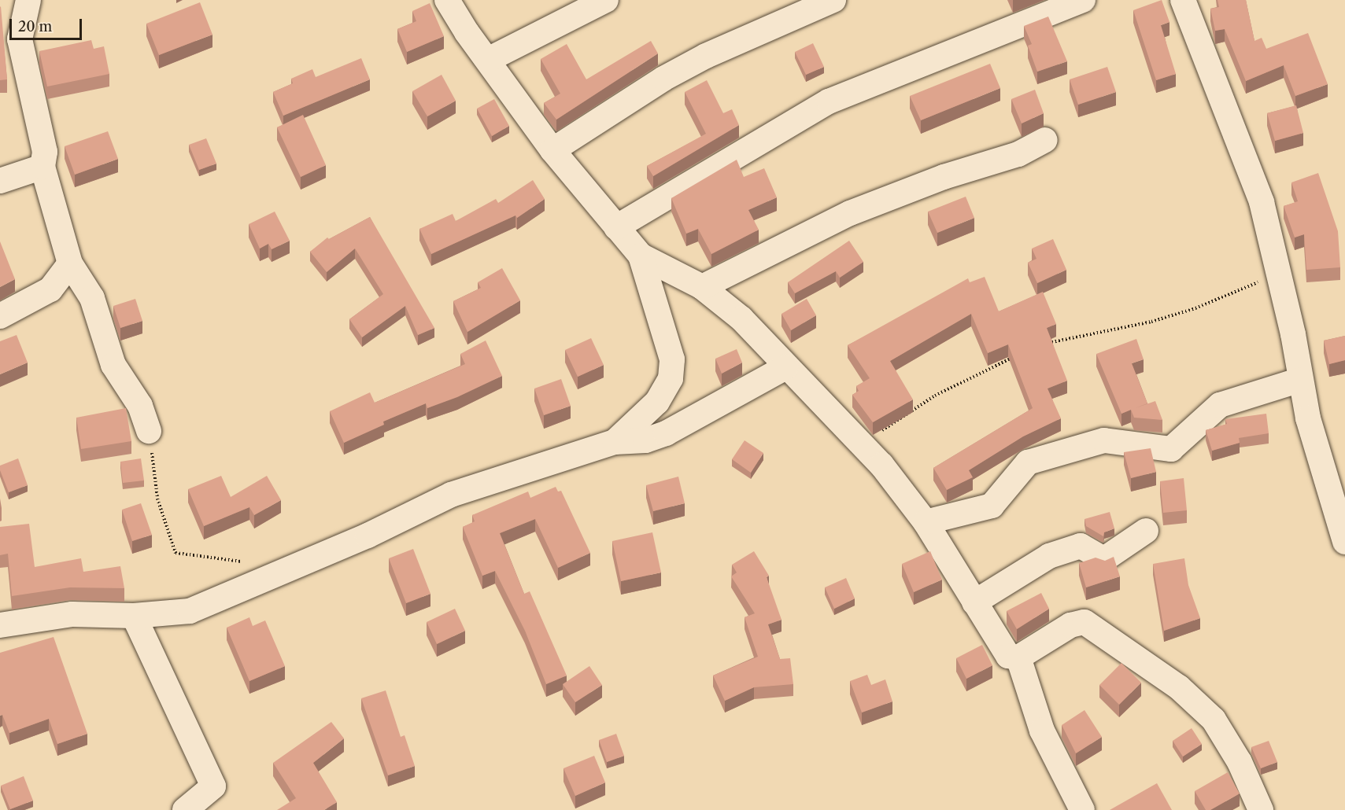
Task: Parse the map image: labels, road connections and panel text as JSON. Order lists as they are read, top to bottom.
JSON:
{
  "scale_bar": "20 m"
}
